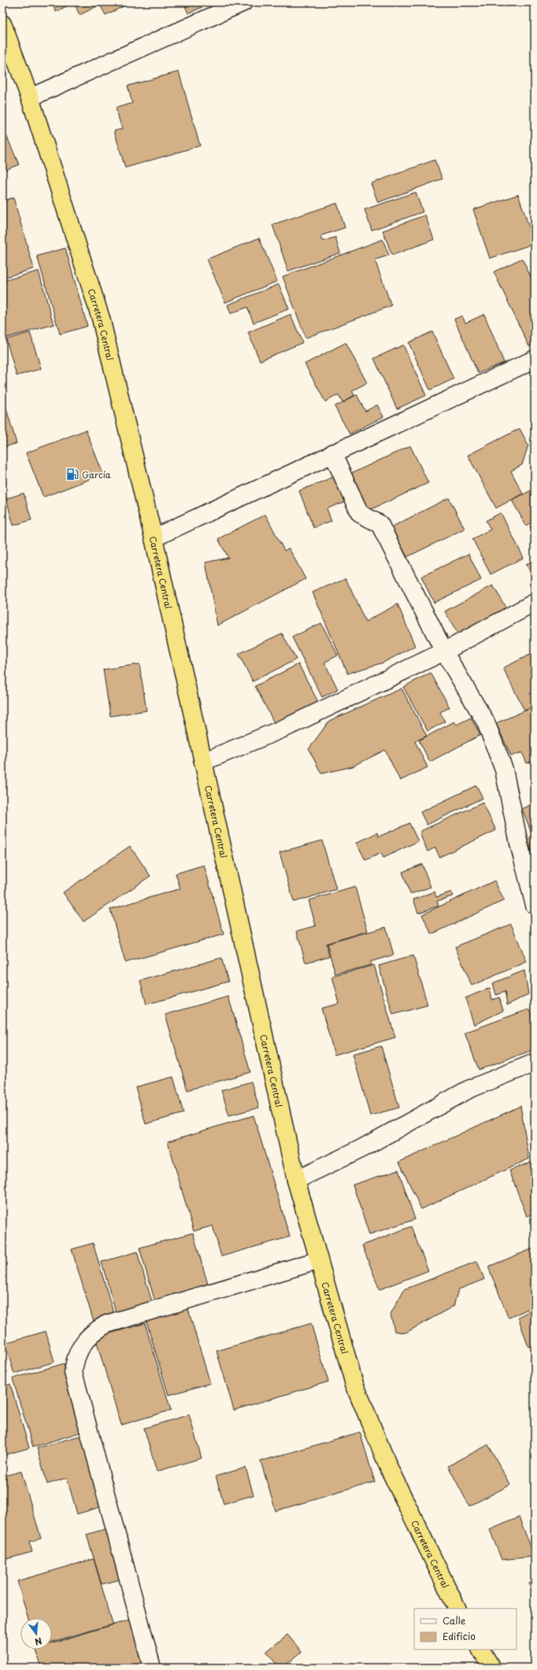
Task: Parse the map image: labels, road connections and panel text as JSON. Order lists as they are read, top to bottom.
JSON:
{
  "streets": {
    "highway": ["Carretera Central"]
  },
  "places": {
    "fuel station": ["García"]
  },
  "legend": ["Calle", "Edificio"],
  "north": "bottom"
}
